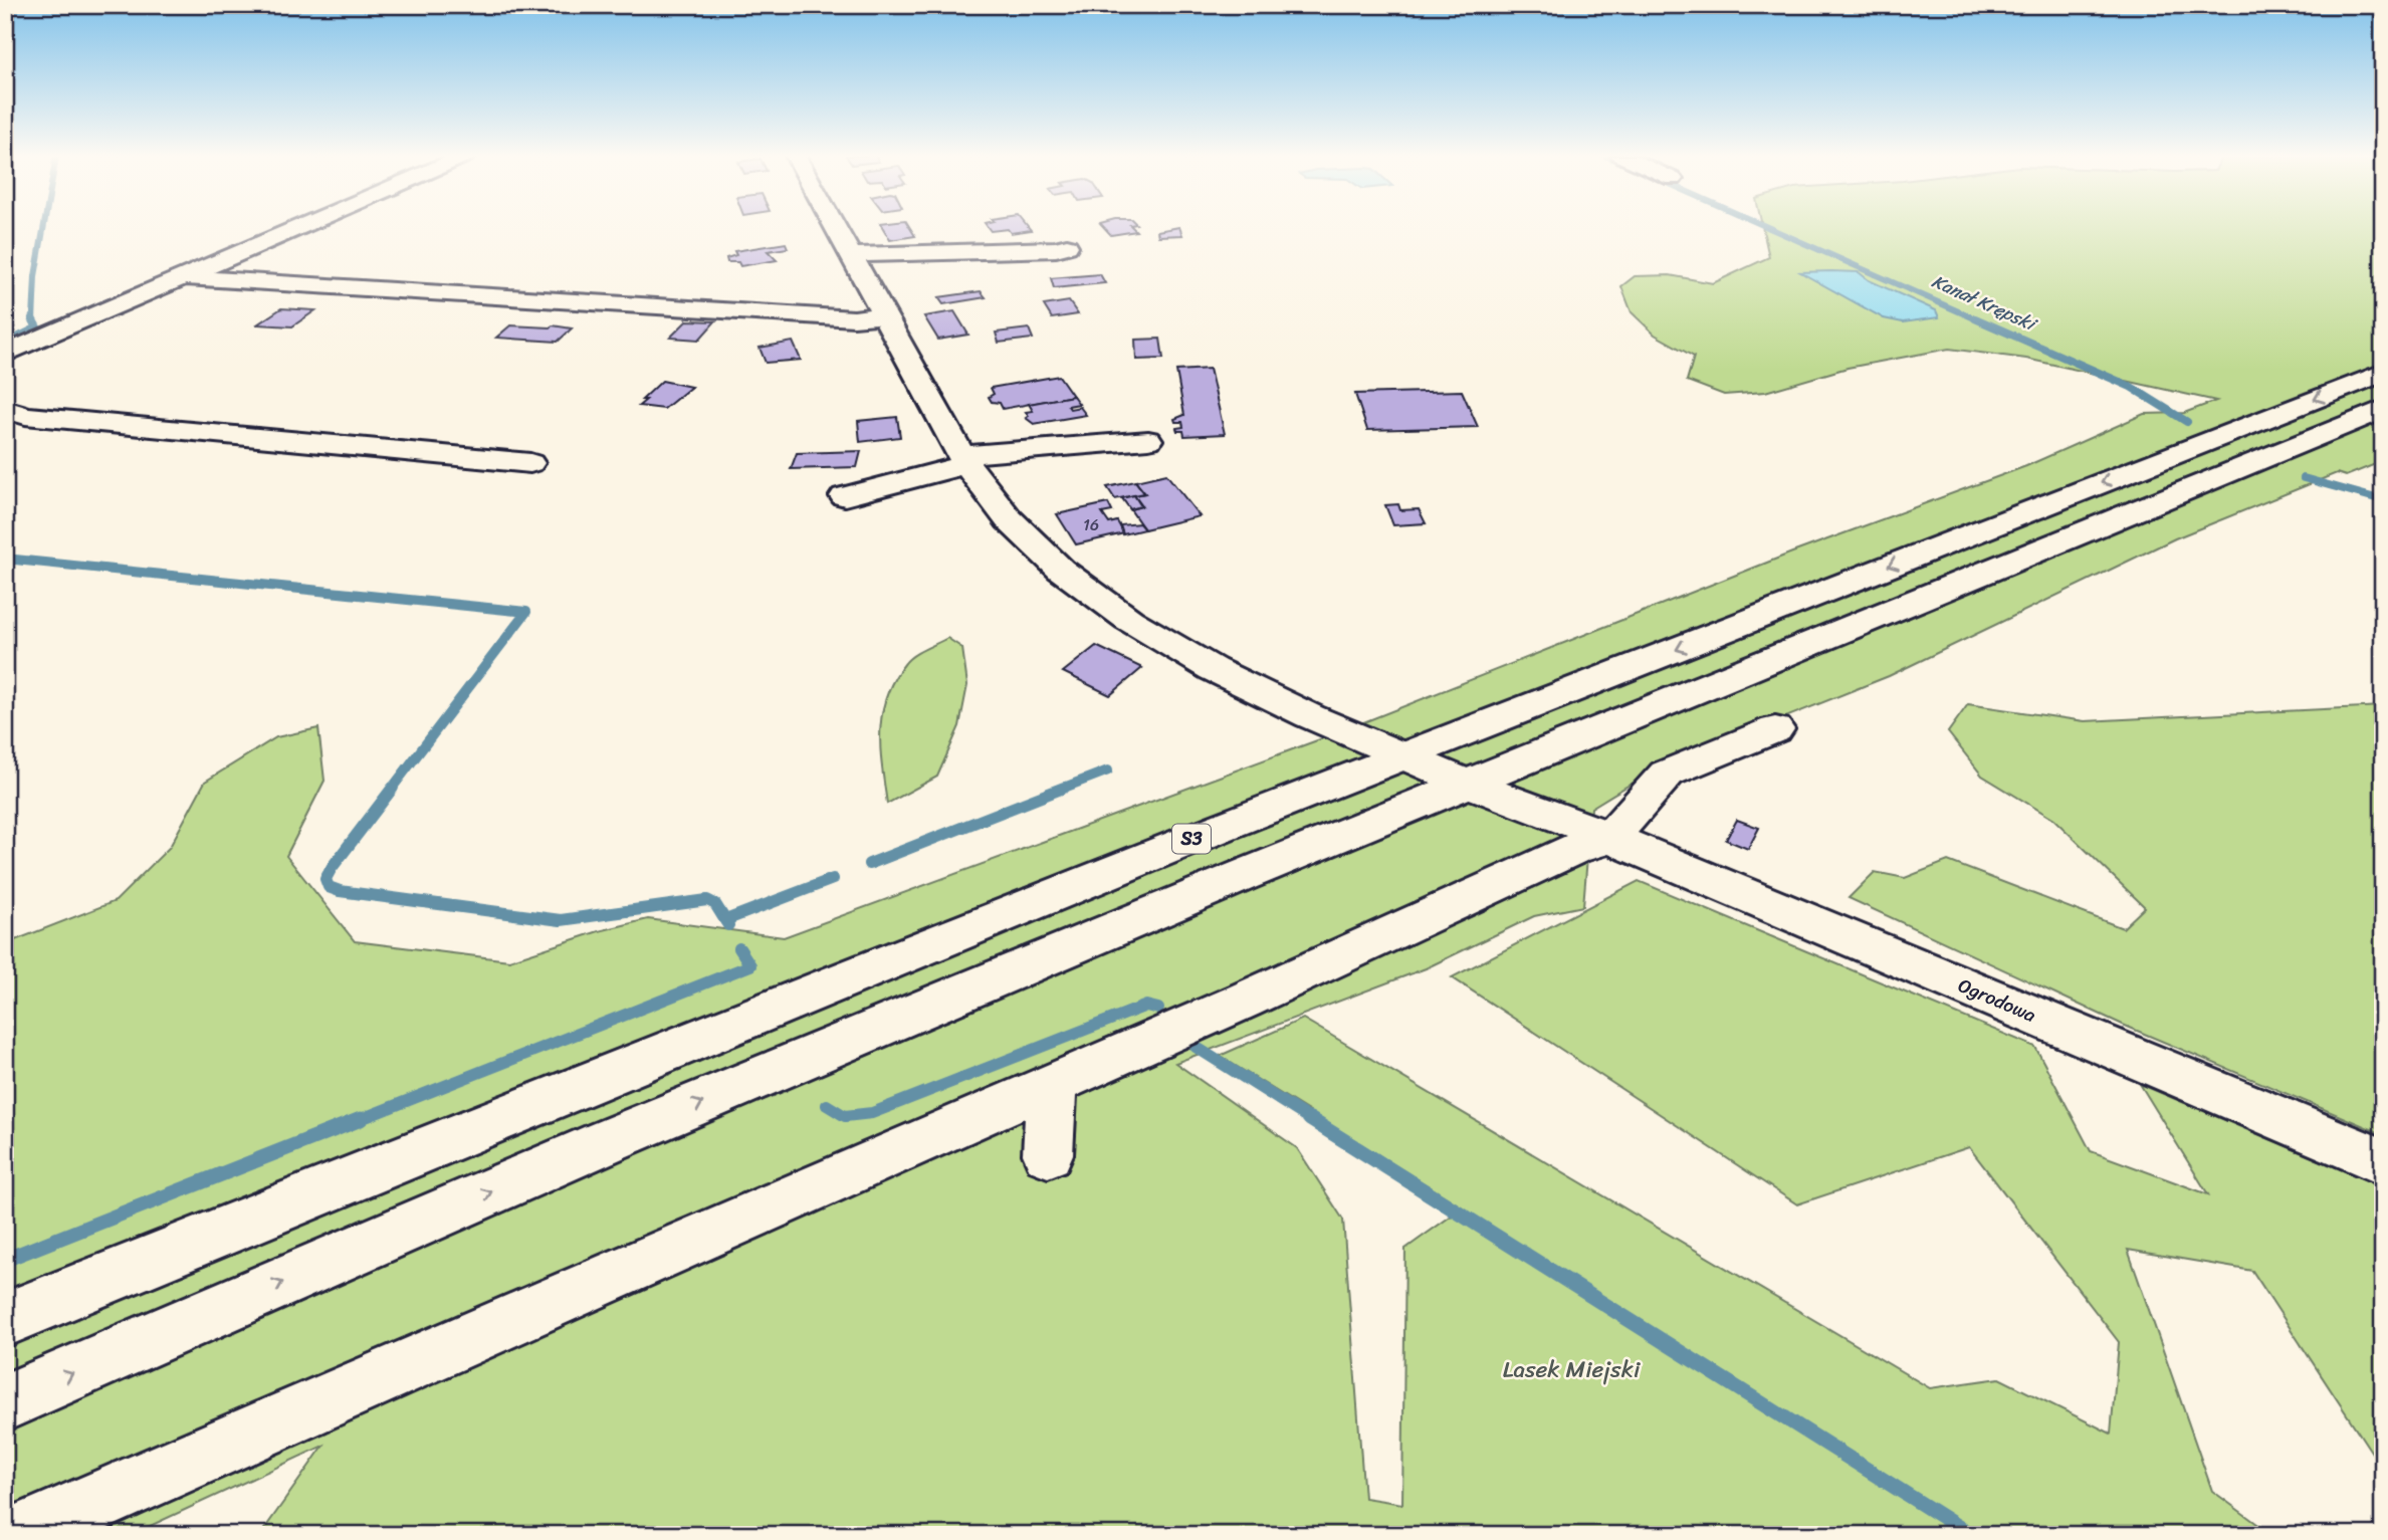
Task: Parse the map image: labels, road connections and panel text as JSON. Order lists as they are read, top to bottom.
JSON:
{
  "streets": {
    "main road": ["S3", "Ogrodowa"]
  },
  "crossings": [
    ["S3", "Ogrodowa"]
  ],
  "water": ["Kanał Krępski"],
  "parks": ["Lasek Miejski"],
  "house_numbers": ["16"]
}
